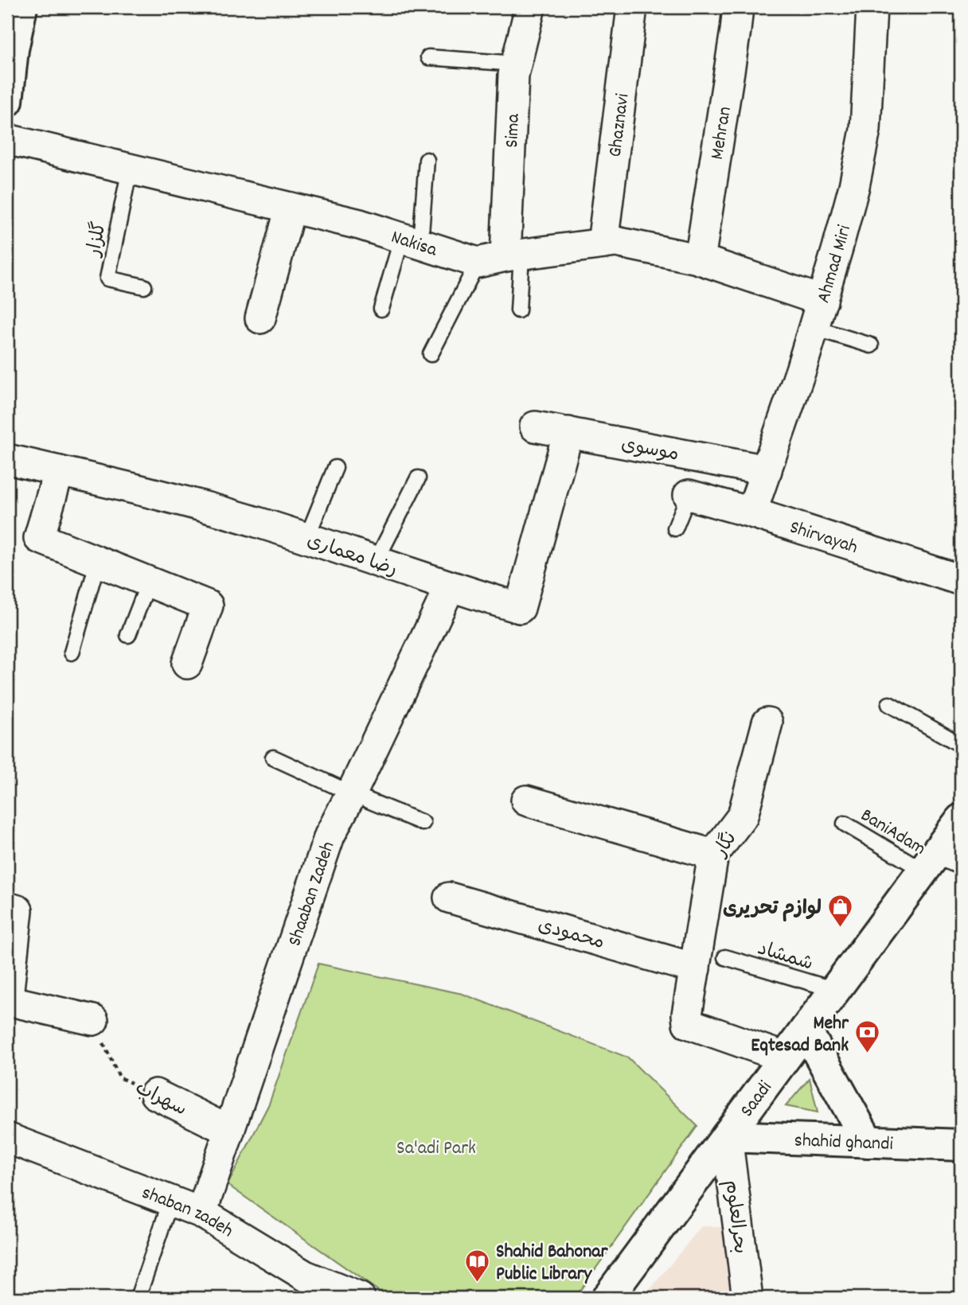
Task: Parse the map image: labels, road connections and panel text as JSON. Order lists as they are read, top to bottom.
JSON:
{
  "streets": {
    "main road": ["Saadi", "shahid ghandi"],
    "street": [
      "Ghaznavi",
      "Sima",
      "Mehran",
      "Nakisa",
      "Ahmad Miri",
      "موسوی",
      "Shirvayah",
      "رضا معماری",
      "نگار",
      "Shaaban Zadeh",
      "محمودی",
      "سهراب",
      "shaban zadeh",
      "بحرالعلوم"
    ],
    "lane": ["گلزار", "BaniAdam", "شمشاد"]
  },
  "crossings": [
    ["Ghaznavi", "Nakisa"],
    ["Sima", "Nakisa"],
    ["Mehran", "Nakisa"],
    ["گلزار", "Nakisa"],
    ["Nakisa", "Ahmad Miri"],
    ["Ahmad Miri", "موسوی"],
    ["Ahmad Miri", "Shirvayah"],
    ["موسوی", "رضا معماری"],
    ["رضا معماری", "Shaaban Zadeh"],
    ["BaniAdam", "Saadi"],
    ["نگار", "محمودی"],
    ["نگار", "Saadi"],
    ["Shaaban Zadeh", "سهراب"],
    ["Shaaban Zadeh", "shaban zadeh"],
    ["شمشاد", "Saadi"],
    ["Saadi", "shahid ghandi"],
    ["Saadi", "بحرالعلوم"],
    ["shahid ghandi", "بحرالعلوم"]
  ],
  "parks": ["Sa'adi Park"],
  "places": {
    "shop": ["لوازم تحریری"],
    "bank": ["Mehr Eqtesad Bank"],
    "library": ["Shahid Bahonar Public Library"]
  }
}
